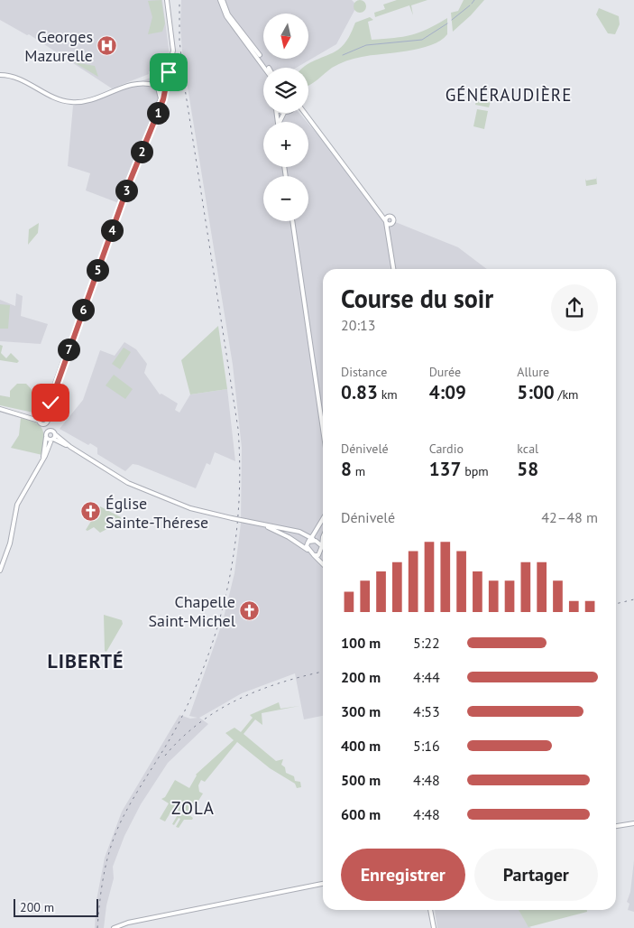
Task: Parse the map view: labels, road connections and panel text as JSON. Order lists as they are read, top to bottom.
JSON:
{
  "districts": ["GÉNÉRAUDIÈRE", "LIBERTÉ", "ZOLA"],
  "places": {
    "hospital": ["Georges Mazurelle"],
    "church": ["Église Sainte-Thérese", "Chapelle Saint-Michel"]
  },
  "scale_bar": "200 m",
  "north": "bottom",
  "page": {
    "map_buttons": ["+", "−"],
    "pins": [
      "1",
      "2",
      "3",
      "4",
      "5",
      "6",
      "7"
    ],
    "heading": ["Course du soir", "20:13"],
    "stats": [
      ["Distance", "0.83 km"],
      ["Durée", "4:09"],
      ["Allure", "5:00 /km"],
      ["Dénivelé", "8 m"],
      ["Cardio", "137 bpm"],
      ["kcal", "58"]
    ],
    "chart": ["Dénivelé", "42–48 m"],
    "list": [
      {
        "name": "100 m",
        "note": "5:22"
      },
      {
        "name": "200 m",
        "note": "4:44"
      },
      {
        "name": "300 m",
        "note": "4:53"
      },
      {
        "name": "400 m",
        "note": "5:16"
      },
      {
        "name": "500 m",
        "note": "4:48"
      },
      {
        "name": "600 m",
        "note": "4:48"
      }
    ],
    "buttons": ["Enregistrer", "Partager"],
    "scale": "200 m"
  }
}
